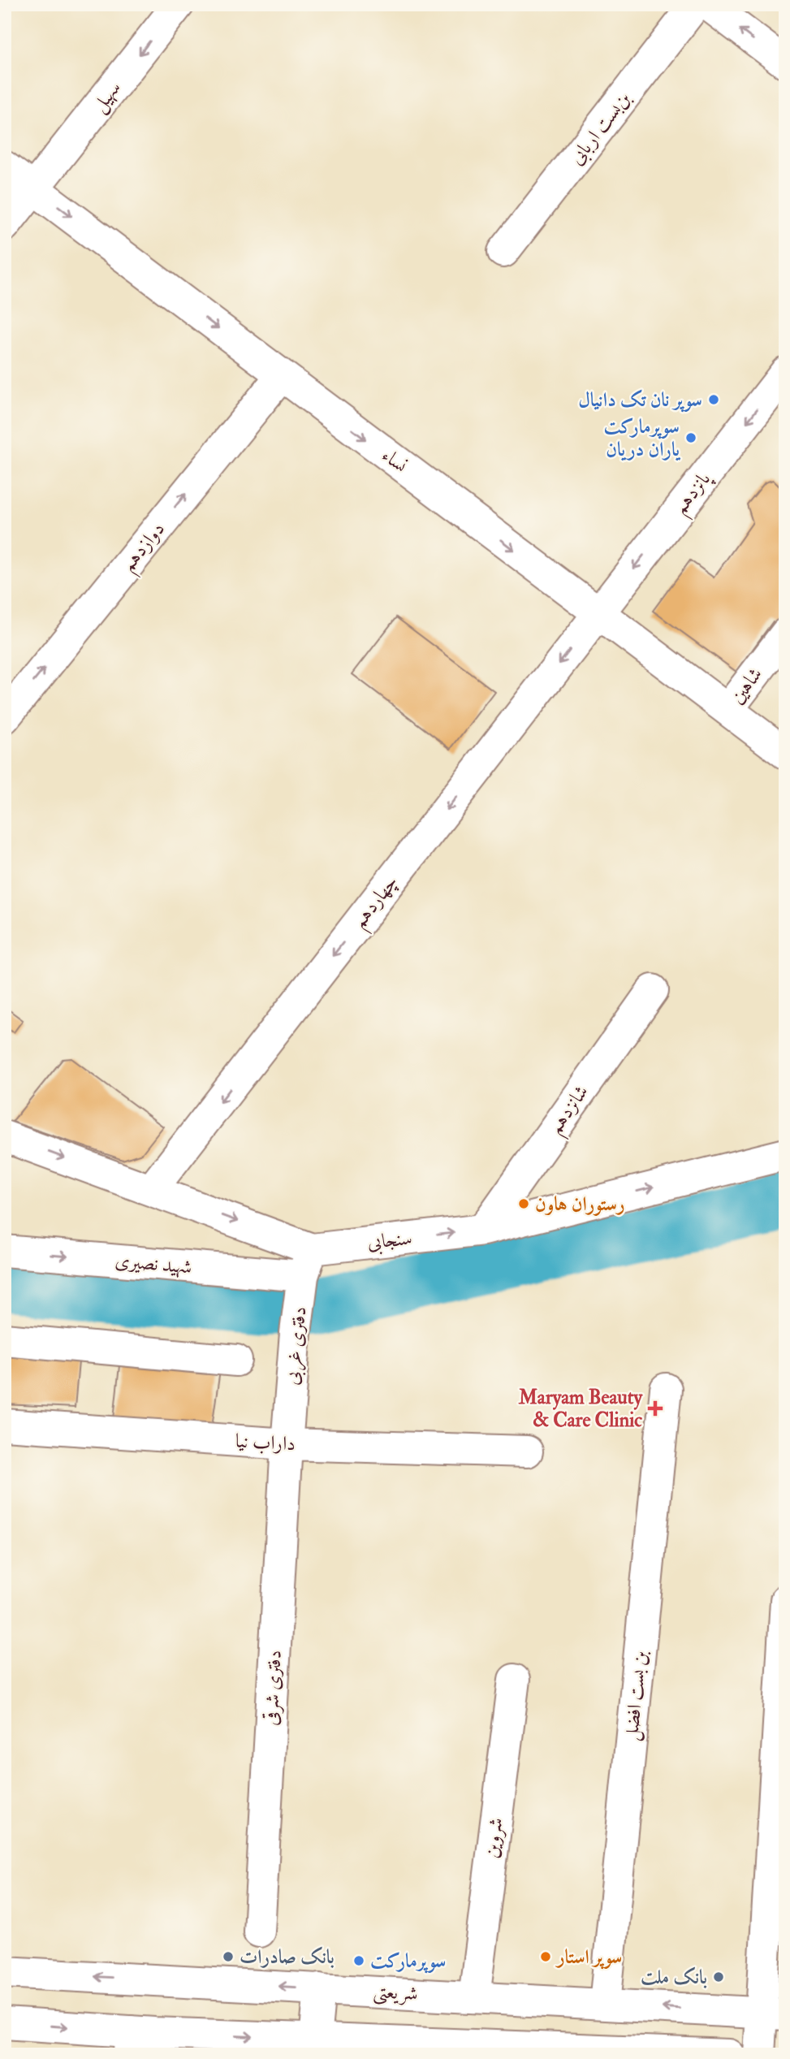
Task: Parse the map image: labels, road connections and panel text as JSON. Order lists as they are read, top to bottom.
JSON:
{
  "streets": {
    "street": [
      "سهیل",
      "بن‌بست اربابی",
      "نساء",
      "پانزدهم",
      "دوازدهم",
      "شاهین",
      "چهاردهم",
      "شانزدهم",
      "سنجابی",
      "شهید نصیری",
      "دفتری غربی",
      "داراب نیا",
      "دفتری شرقی",
      "بن بست افضل",
      "شروین",
      "شریعتی"
    ]
  },
  "crossings": [
    ["سهیل", "نساء"],
    ["نساء", "پانزدهم"],
    ["نساء", "دوازدهم"],
    ["نساء", "شاهین"],
    ["نساء", "چهاردهم"],
    ["پانزدهم", "چهاردهم"],
    ["چهاردهم", "سنجابی"],
    ["شانزدهم", "سنجابی"],
    ["سنجابی", "شهید نصیری"],
    ["سنجابی", "دفتری غربی"],
    ["شهید نصیری", "دفتری غربی"],
    ["دفتری غربی", "داراب نیا"],
    ["دفتری غربی", "دفتری شرقی"],
    ["داراب نیا", "دفتری شرقی"],
    ["بن بست افضل", "شریعتی"],
    ["شروین", "شریعتی"]
  ],
  "one_way": [
    "سهیل",
    "نساء",
    "پانزدهم",
    "دوازدهم",
    "چهاردهم",
    "سنجابی"
  ],
  "places": {
    "other": [
      "سوپر نان تک دانیال",
      "سوپرمارکت یاران دریان",
      "رستوران هاون",
      "بانک صادرات",
      "سوپر استار",
      "سوپرمارکت",
      "بانک ملت"
    ],
    "health": ["Maryam Beauty & Care Clinic"]
  }
}
